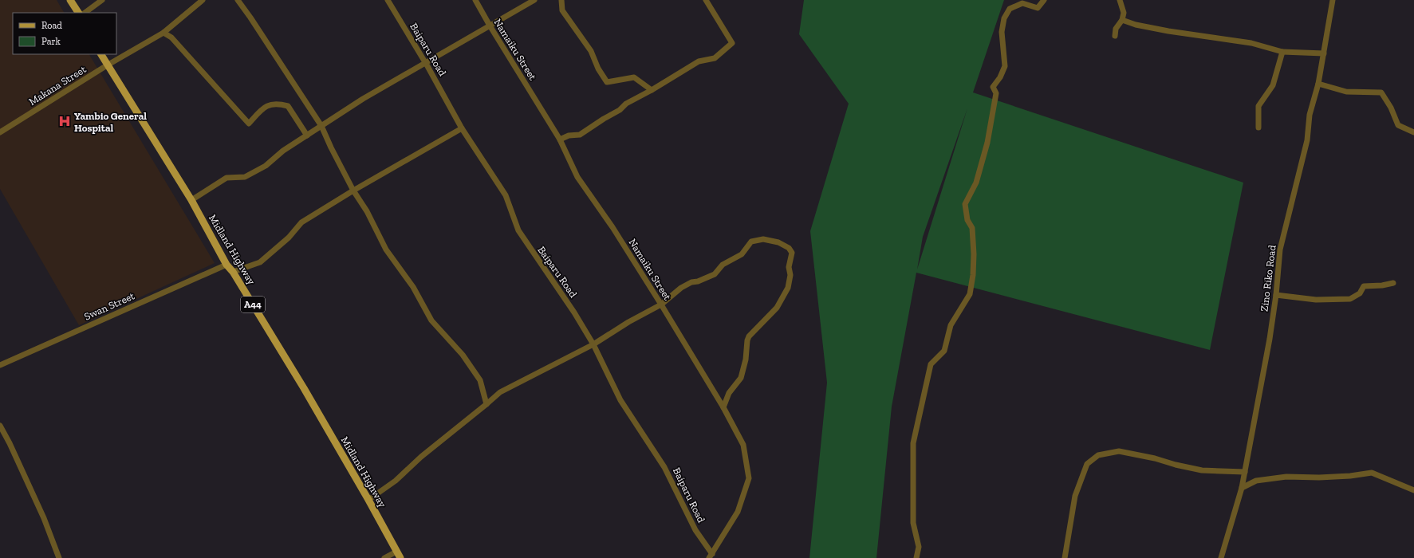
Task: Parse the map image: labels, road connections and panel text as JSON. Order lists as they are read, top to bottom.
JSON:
{
  "streets": {
    "main road": ["Midland Highway", "A44"],
    "street": [
      "Baiparu Road",
      "Namaiku Street",
      "Makana Street",
      "Zino Riko Road",
      "Swan Street"
    ]
  },
  "crossings": [
    ["Baiparu Road", "Namaiku Street"],
    ["Makana Street", "Midland Highway"],
    ["Midland Highway", "Swan Street"]
  ],
  "places": {
    "hospital": ["Yambio General Hospital"]
  },
  "legend": ["Road", "Park"]
}
